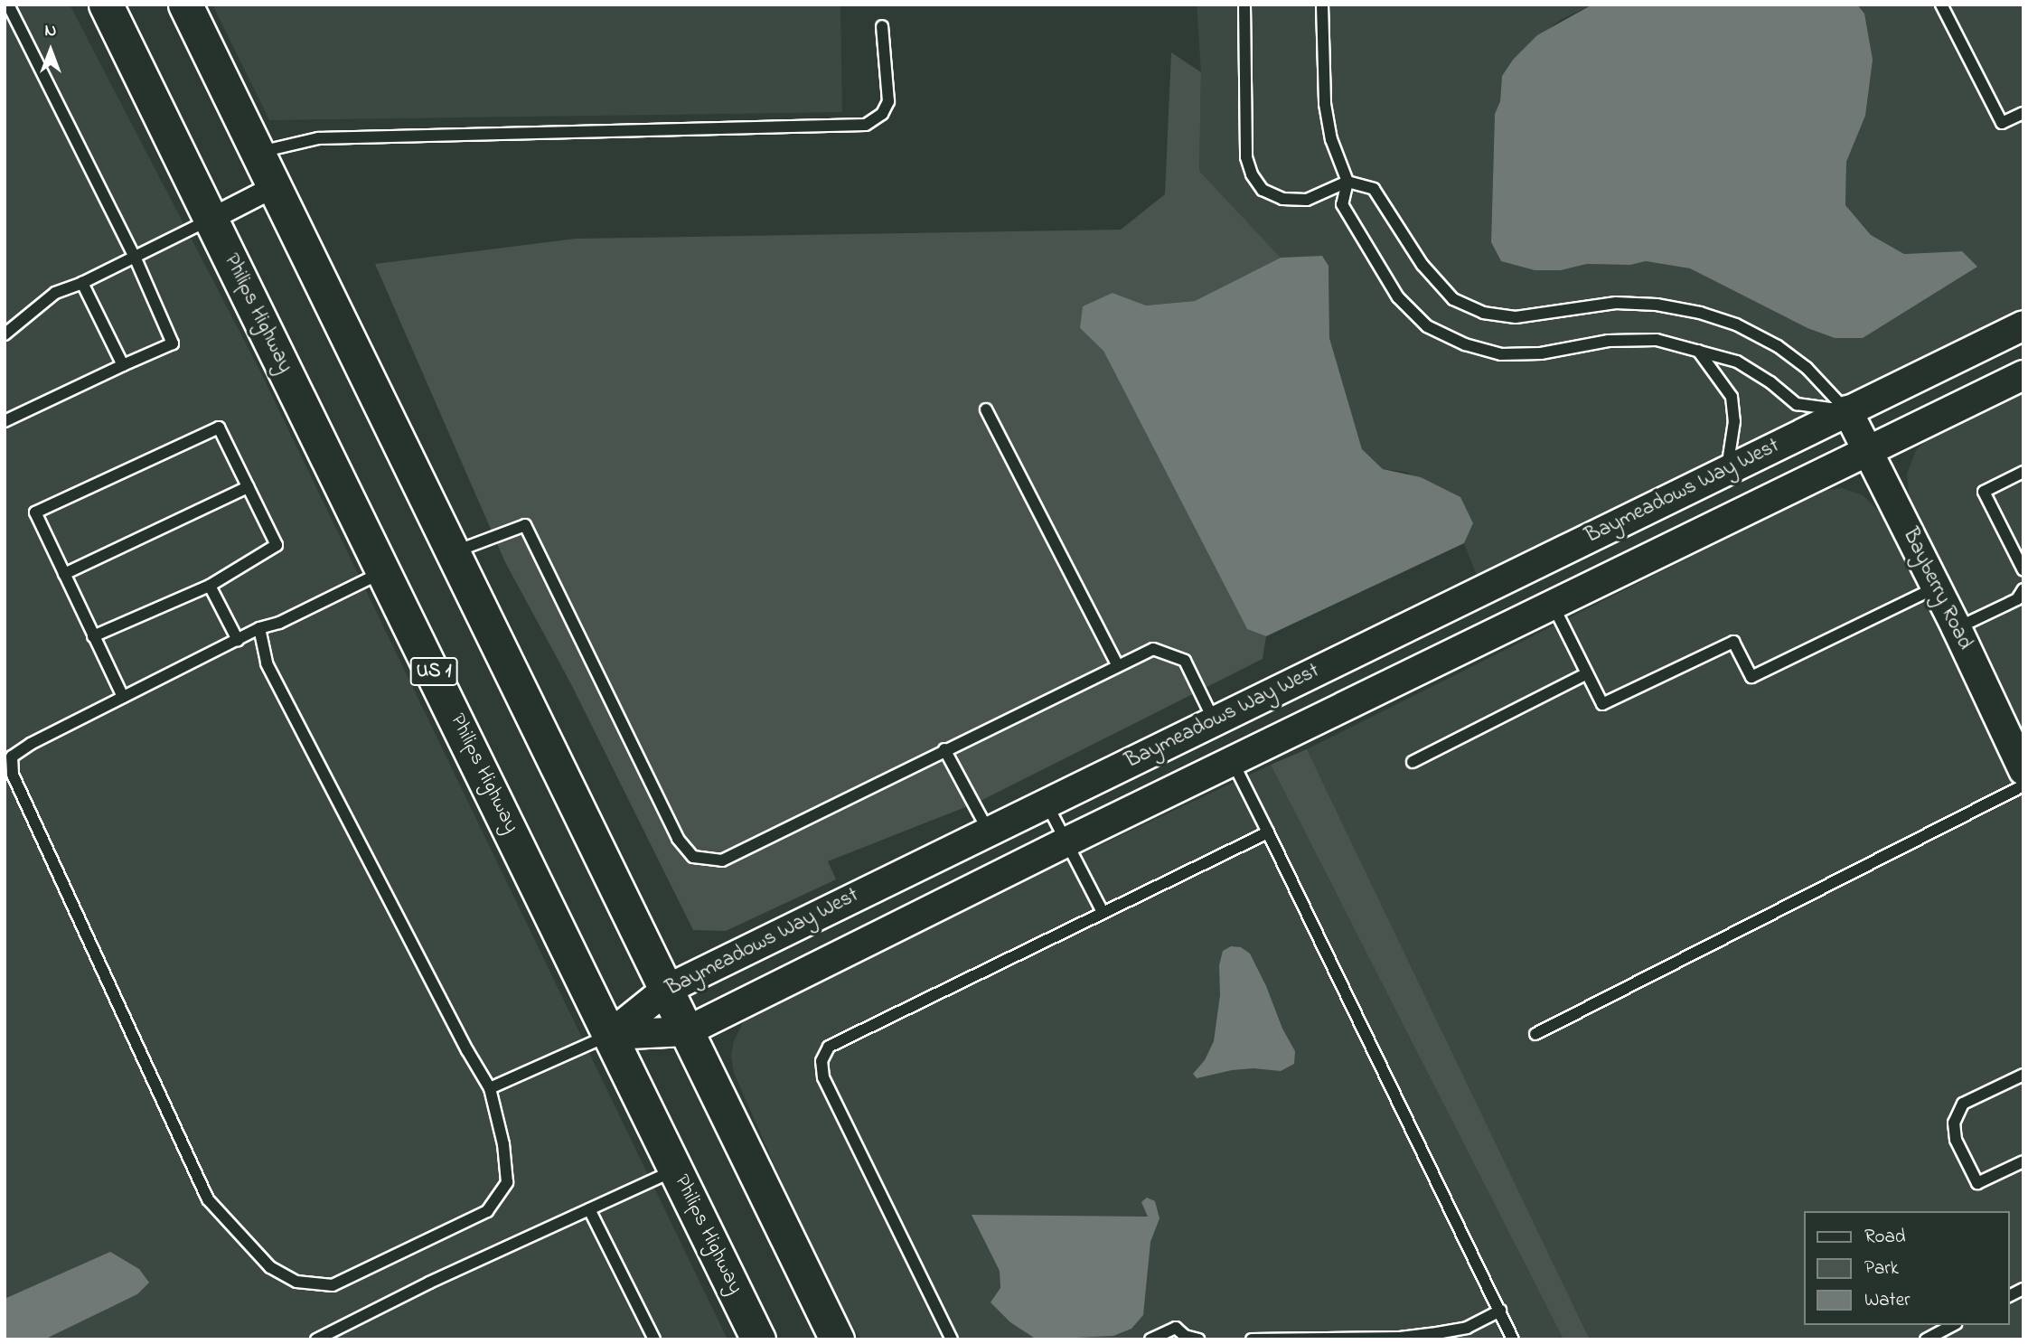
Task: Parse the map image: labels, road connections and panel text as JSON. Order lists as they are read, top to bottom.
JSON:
{
  "streets": {
    "main road": ["Philips Highway", "US 1"],
    "street": ["Baymeadows Way West", "Bayberry Road"]
  },
  "crossings": [
    ["Philips Highway", "Baymeadows Way West"],
    ["Baymeadows Way West", "Bayberry Road"]
  ],
  "legend": ["Road", "Park", "Water"],
  "north": "top"
}
